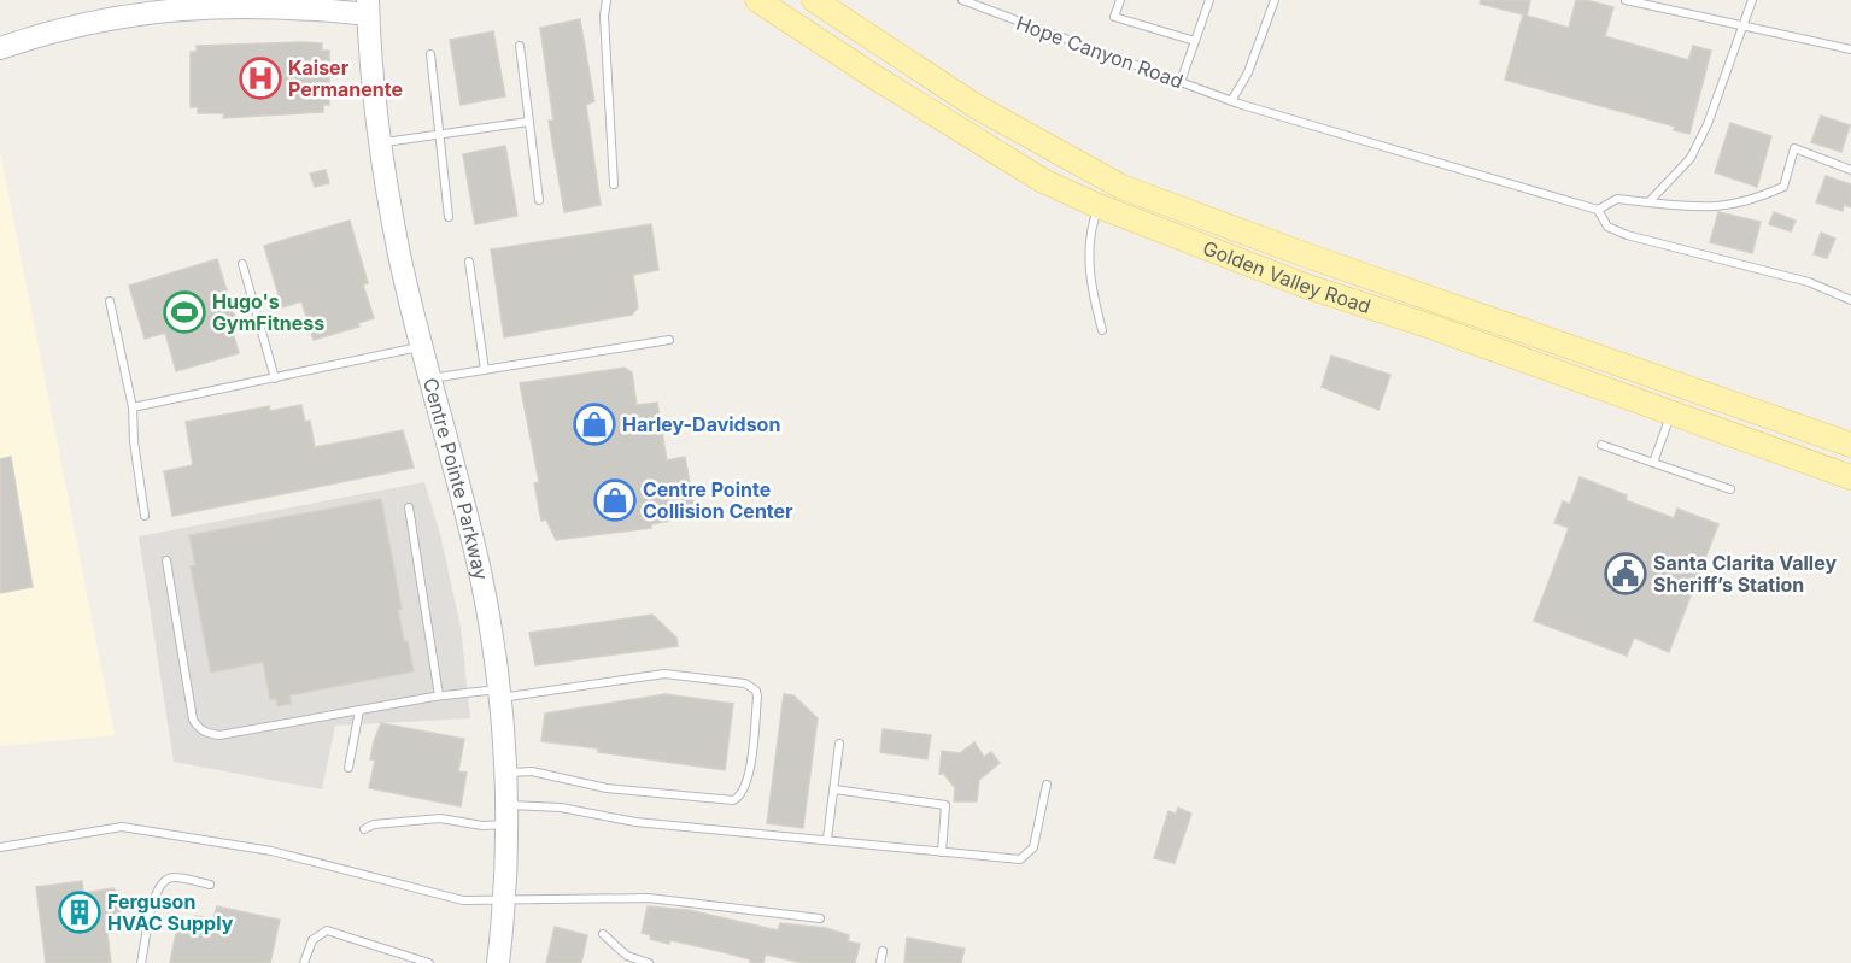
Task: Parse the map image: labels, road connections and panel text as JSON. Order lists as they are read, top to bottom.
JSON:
{
  "streets": {
    "main road": ["Golden Valley Road"],
    "street": ["Centre Pointe Parkway"],
    "lane": ["Hope Canyon Road"]
  },
  "places": {
    "hospital": ["Kaiser Permanente"],
    "sports": ["Hugo's GymFitness"],
    "shop": ["Harley-Davidson", "Centre Pointe Collision Center"],
    "public building": ["Santa Clarita Valley Sheriff’s Station"],
    "building": ["Ferguson HVAC Supply"]
  }
}
